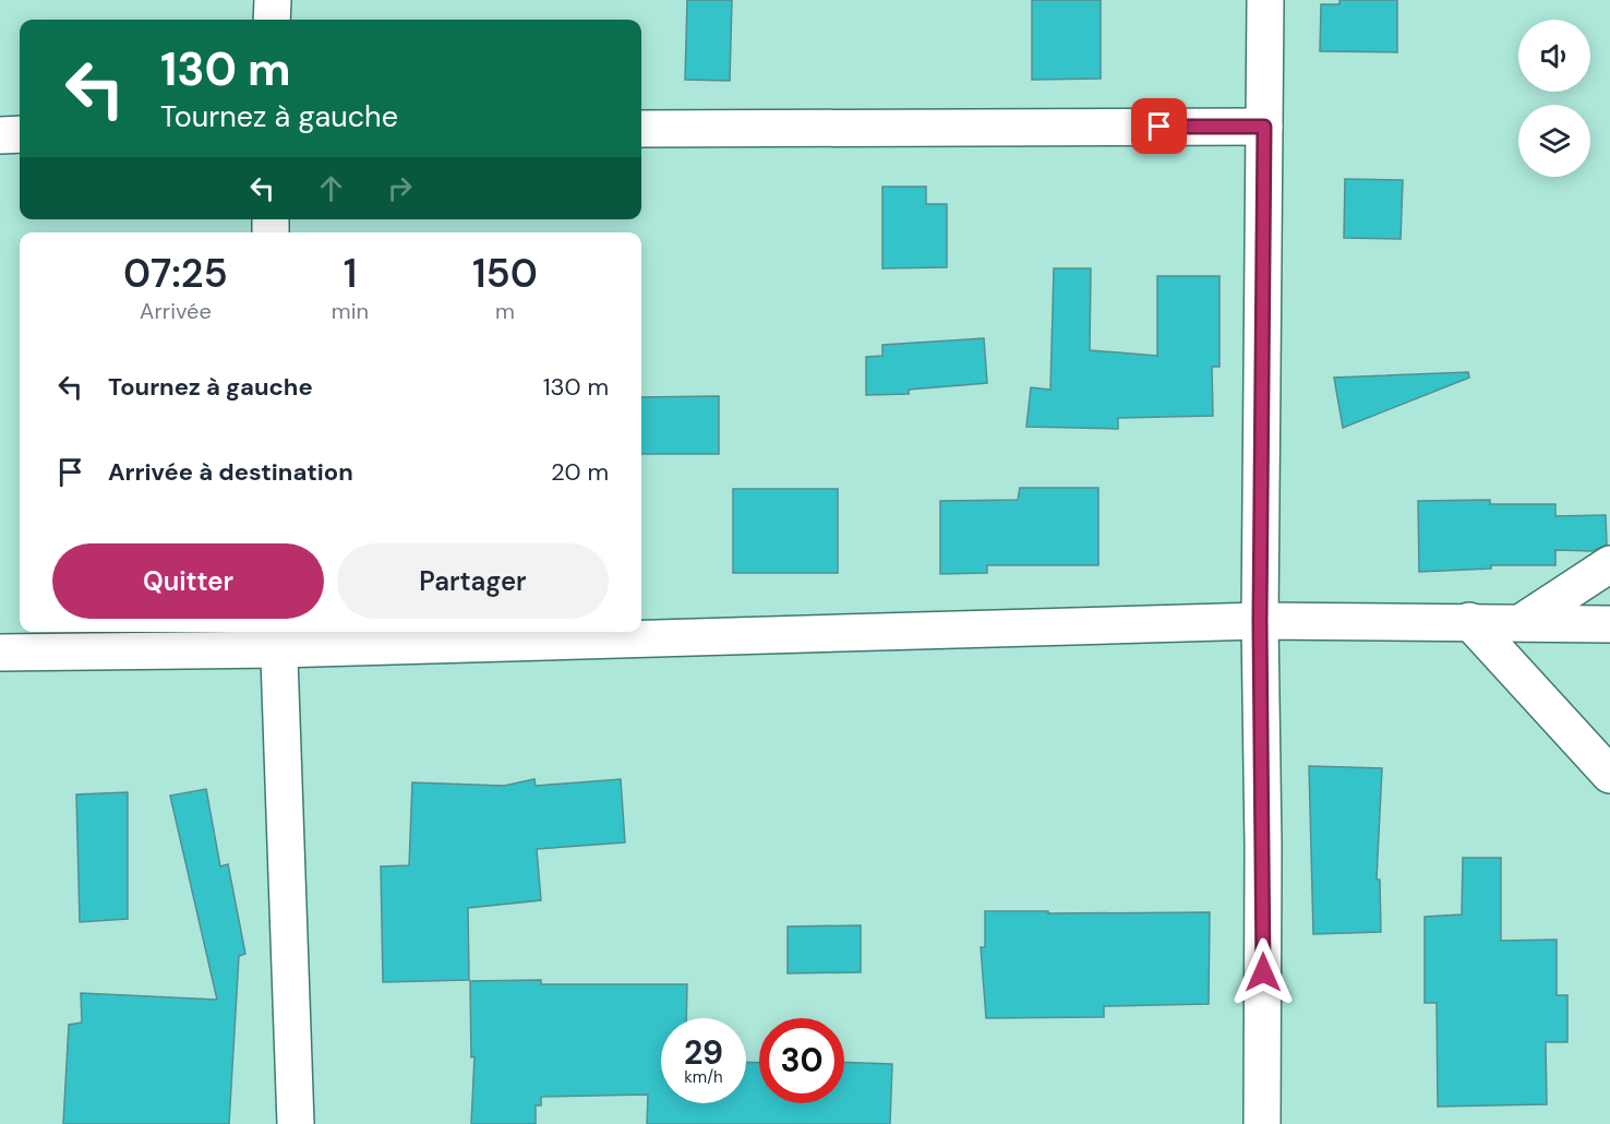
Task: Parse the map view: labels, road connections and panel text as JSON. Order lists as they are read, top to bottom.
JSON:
{
  "page": {
    "turn": ["130 m", "Tournez à gauche"],
    "eta": [
      "07:25",
      "Arrivée",
      "1",
      "min",
      "150",
      "m"
    ],
    "list": [
      {
        "name": "Tournez à gauche",
        "value": "130 m"
      },
      {
        "name": "Arrivée à destination",
        "value": "20 m"
      }
    ],
    "buttons": ["Quitter", "Partager"],
    "speed": "29 km/h",
    "limit": "30"
  }
}
